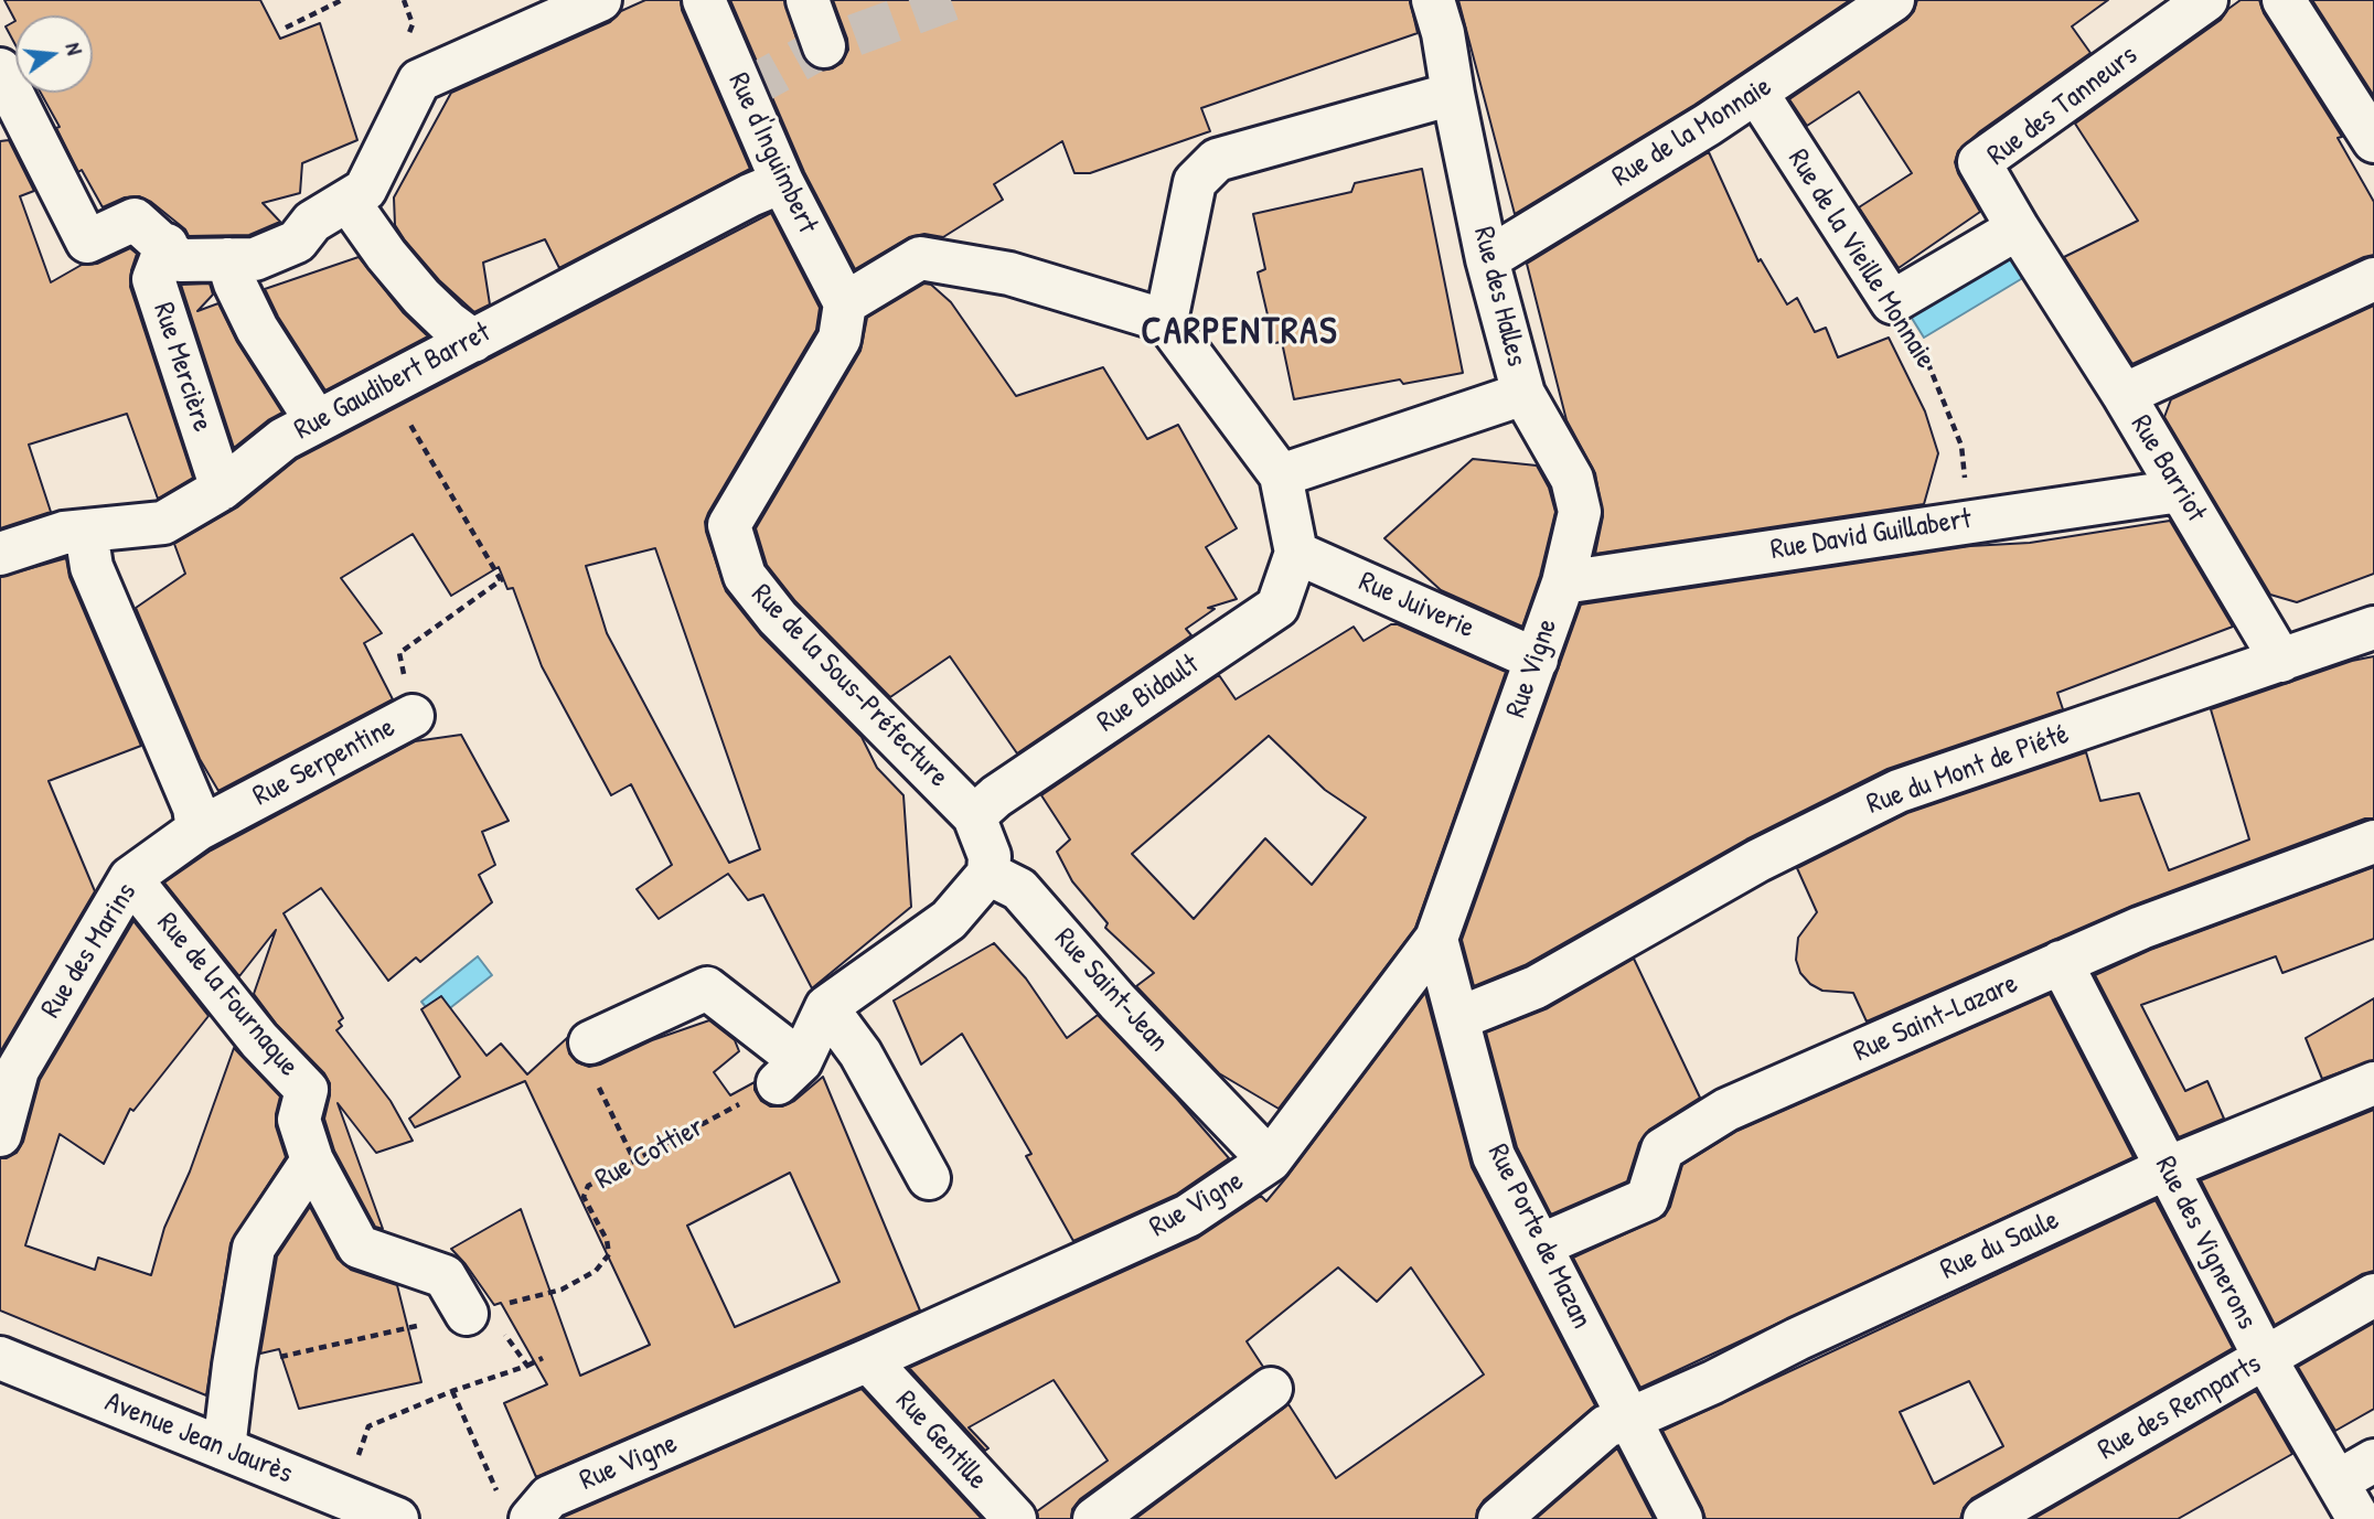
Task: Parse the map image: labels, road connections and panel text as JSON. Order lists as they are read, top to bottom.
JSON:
{
  "streets": {
    "street": [
      "Rue des Tanneurs",
      "Rue de la Monnaie",
      "Rue d'Inguimbert",
      "Rue de la Vieille Monnaie",
      "Rue des Halles",
      "Rue Mercière",
      "Rue Gaudibert Barret",
      "Rue Barriot",
      "Rue David Guillabert",
      "Rue Juiverie",
      "Rue Vigne",
      "Rue de la Sous-Préfecture",
      "Rue Bidault",
      "Rue Serpentine",
      "Rue du Mont de Piété",
      "Rue des Marins",
      "Rue Saint-Jean",
      "Rue de la Fournaque",
      "Rue Saint-Lazare",
      "Rue Porte de Mazan",
      "Rue des Vignerons",
      "Rue du Saule",
      "Rue des Remparts",
      "Avenue Jean Jaurès",
      "Rue Gentille"
    ],
    "path": ["Rue Cottier"]
  },
  "crossings": [
    ["Rue de la Monnaie", "Rue de la Vieille Monnaie"],
    ["Rue de la Monnaie", "Rue des Halles"],
    ["Rue d'Inguimbert", "Rue Gaudibert Barret"],
    ["Rue d'Inguimbert", "Rue de la Sous-Préfecture"],
    ["Rue de la Vieille Monnaie", "Rue David Guillabert"],
    ["Rue des Halles", "Rue David Guillabert"],
    ["Rue des Halles", "Rue Vigne"],
    ["Rue Mercière", "Rue Gaudibert Barret"],
    ["Rue Gaudibert Barret", "Rue Serpentine"],
    ["Rue Barriot", "Rue David Guillabert"],
    ["Rue Barriot", "Rue du Mont de Piété"],
    ["Rue David Guillabert", "Rue Vigne"],
    ["Rue Juiverie", "Rue Vigne"],
    ["Rue Juiverie", "Rue Bidault"],
    ["Rue Vigne", "Rue Saint-Jean"],
    ["Rue Vigne", "Rue Porte de Mazan"],
    ["Rue Vigne", "Rue Gentille"],
    ["Rue de la Sous-Préfecture", "Rue Bidault"],
    ["Rue Serpentine", "Rue des Marins"],
    ["Rue du Mont de Piété", "Rue Porte de Mazan"],
    ["Rue des Marins", "Rue de la Fournaque"],
    ["Rue de la Fournaque", "Rue Cottier"],
    ["Rue Saint-Lazare", "Rue Porte de Mazan"],
    ["Rue Saint-Lazare", "Rue des Vignerons"],
    ["Rue Porte de Mazan", "Rue du Saule"],
    ["Rue des Vignerons", "Rue du Saule"],
    ["Rue des Vignerons", "Rue des Remparts"]
  ],
  "districts": ["CARPENTRAS"],
  "north": "right"
}
